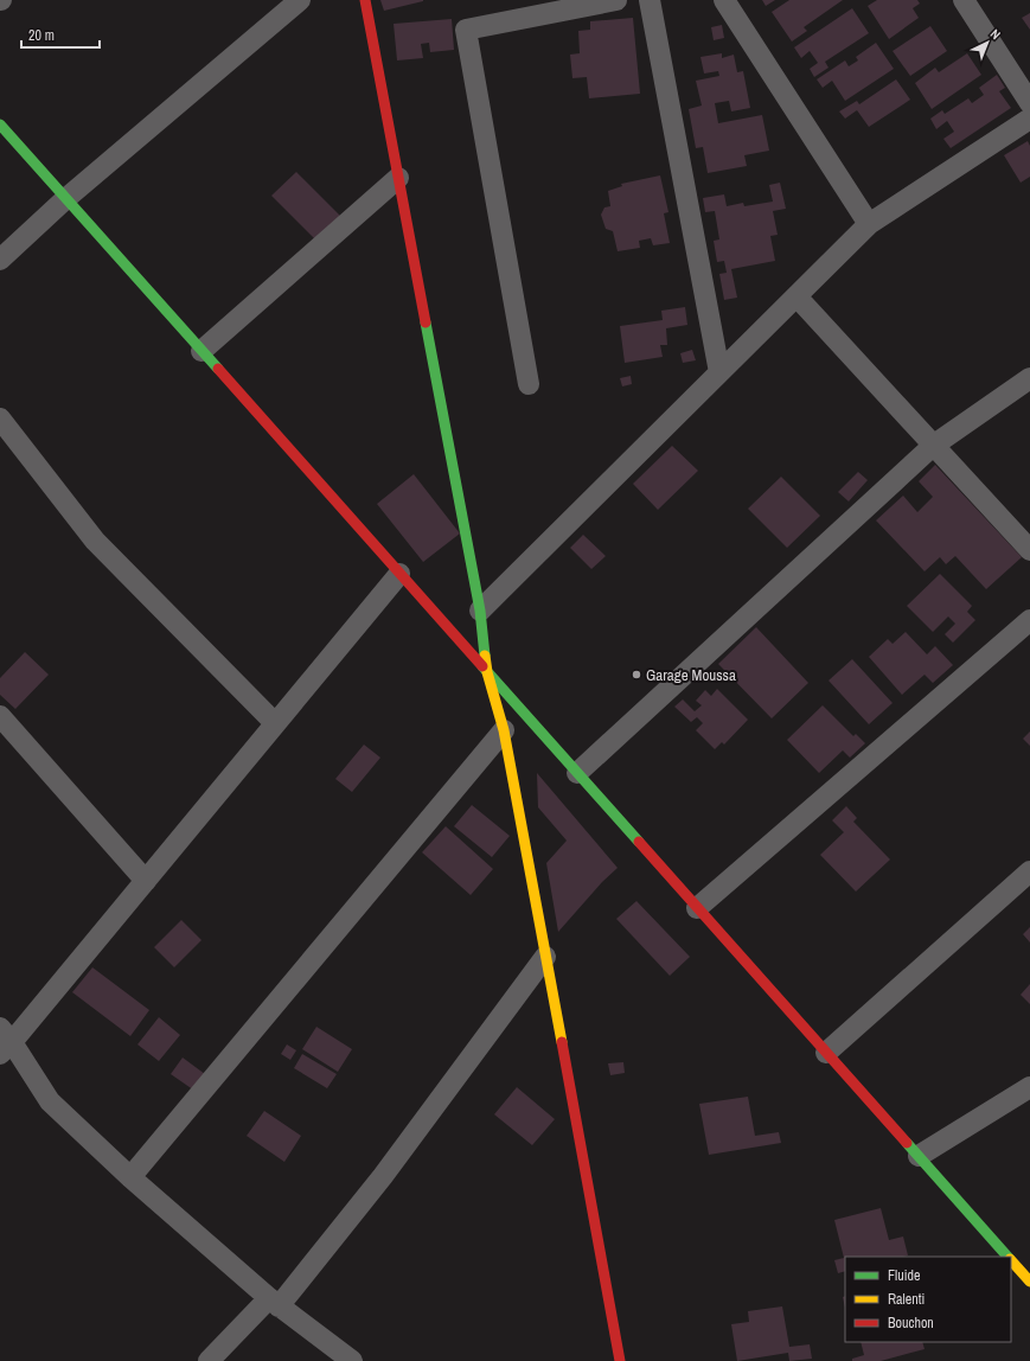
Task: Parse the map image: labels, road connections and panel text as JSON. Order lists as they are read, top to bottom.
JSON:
{
  "places": ["Garage Moussa"],
  "legend": ["Fluide", "Ralenti", "Bouchon"],
  "scale_bar": "20 m",
  "north": "top right"
}
